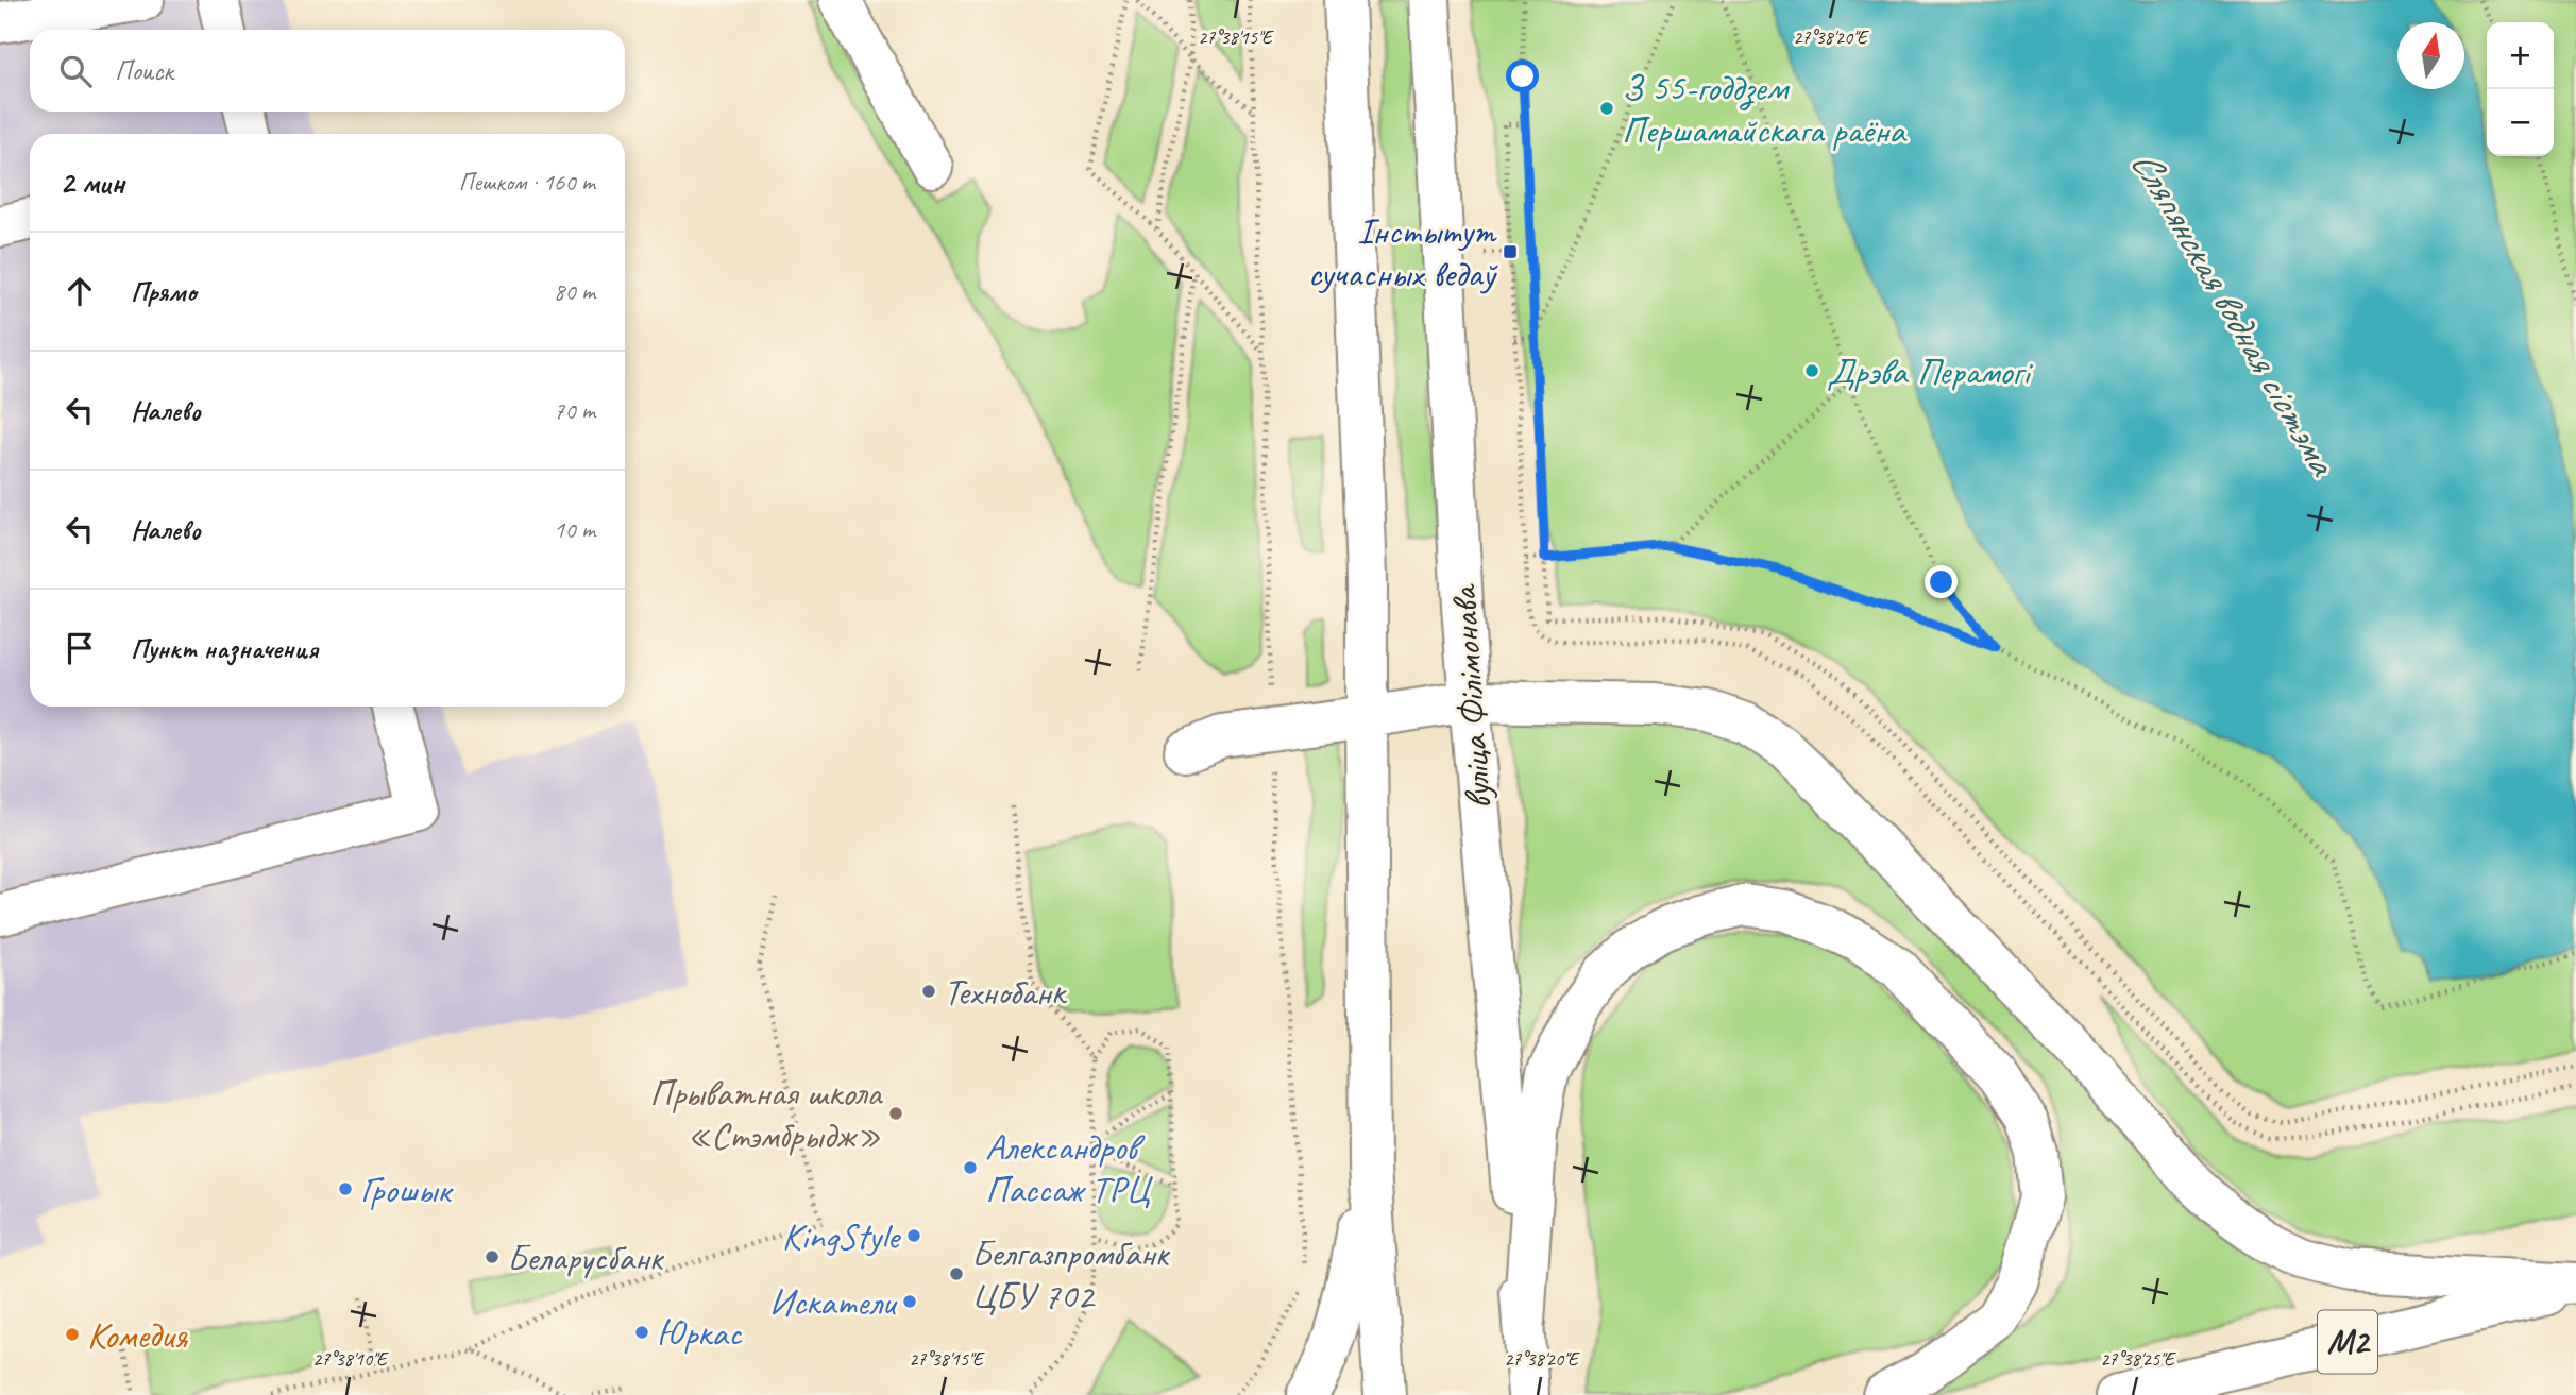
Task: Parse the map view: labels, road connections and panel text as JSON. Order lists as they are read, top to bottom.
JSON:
{
  "streets": {
    "main road": ["вуліца Філімонава", "М2"]
  },
  "water": ["Сляпянская водная сістэма"],
  "places": {
    "other": [
      "З 55-годдзем Першамайскага раёна",
      "Дрэва Перамогі",
      "Технобанк",
      "Прыватная школа «Стэмбрыдж»",
      "Александров Пассаж ТРЦ",
      "Грошык",
      "KingStyle",
      "Беларусбанк",
      "Белгазпромбанк ЦБУ 702",
      "Искатели",
      "Юркас",
      "Комедия"
    ],
    "transit": ["Інстытут сучасных ведаў"]
  },
  "north": "top",
  "page": {
    "map_buttons": ["+", "−"],
    "search": "Поиск",
    "heading": ["2 мин", "Пешком · 160 m"],
    "list": [
      ["Прямо", "80 m"],
      ["Налево", "70 m"],
      ["Налево", "10 m"],
      "Пункт назначения"
    ]
  },
  "coordinates": [
    "27°38'15\"E",
    "27°38'20\"E",
    "27°38'10\"E",
    "27°38'25\"E"
  ]
}
